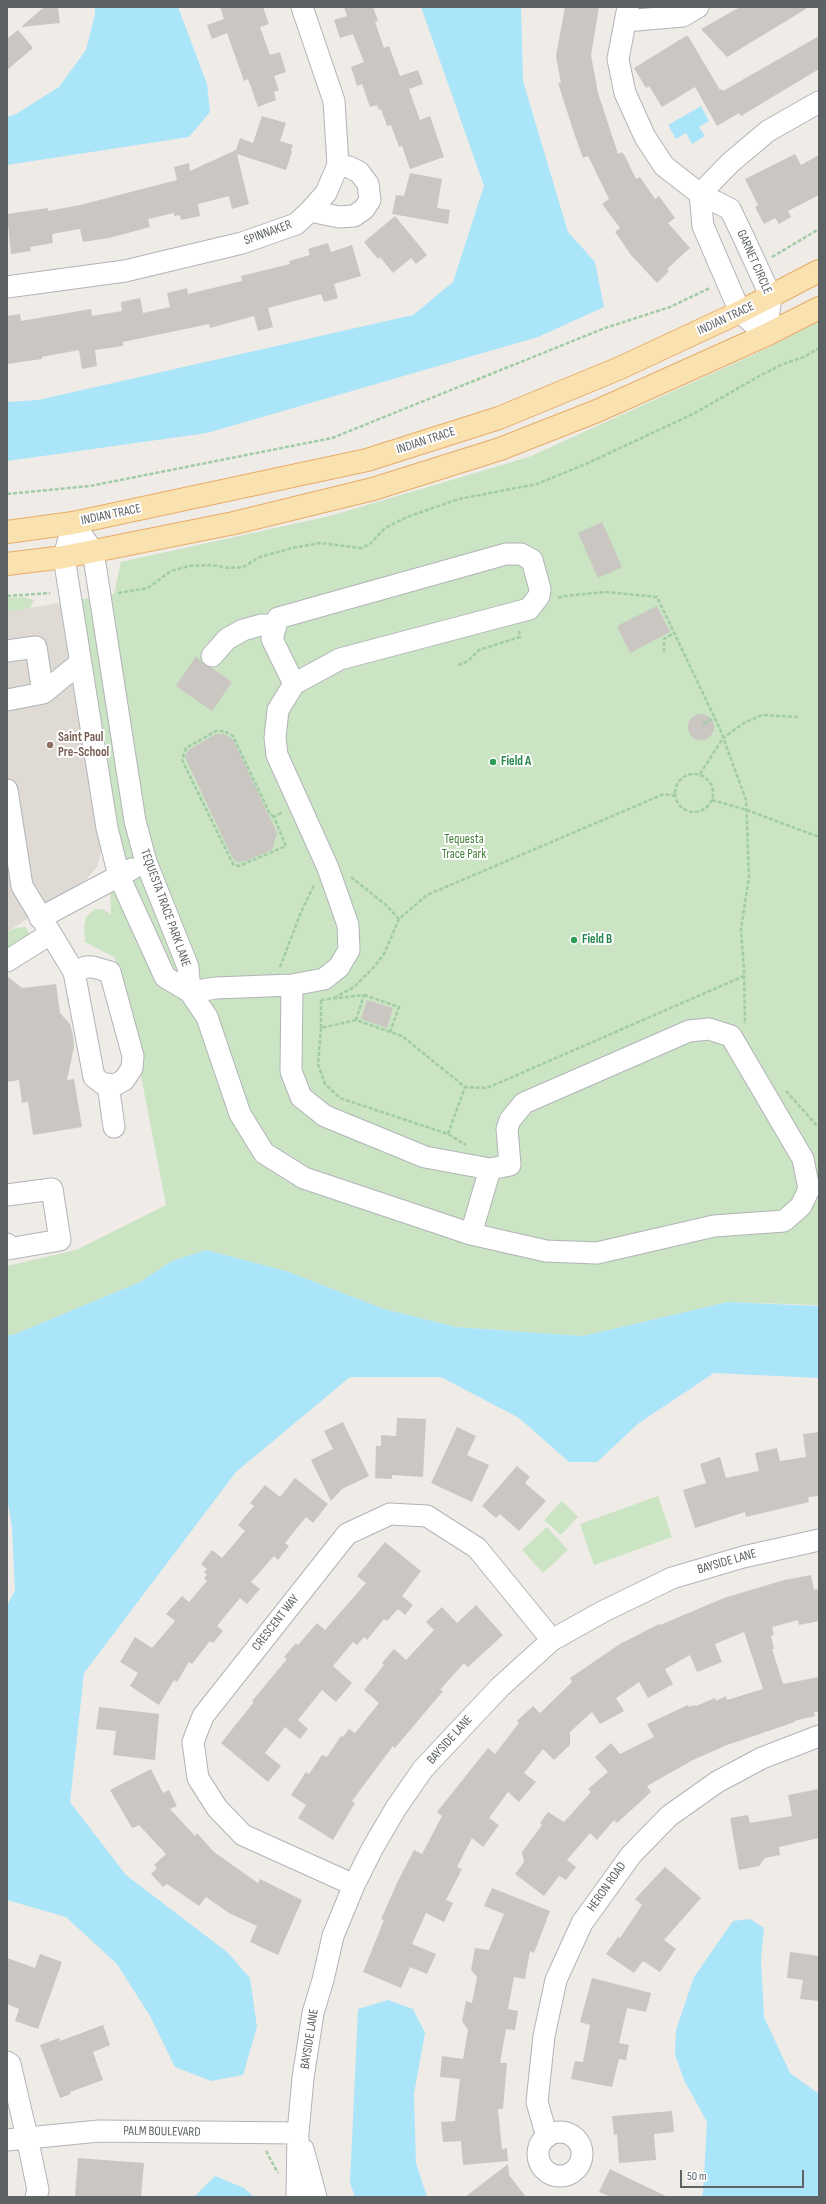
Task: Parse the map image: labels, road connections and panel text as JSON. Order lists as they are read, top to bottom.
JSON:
{
  "streets": {
    "main road": ["INDIAN TRACE"],
    "street": [
      "SPINNAKER",
      "GARNET CIRCLE",
      "TEQUESTA TRACE PARK LANE",
      "BAYSIDE LANE",
      "CRESCENT WAY",
      "HERON ROAD",
      "PALM BOULEVARD"
    ]
  },
  "crossings": [
    ["GARNET CIRCLE", "INDIAN TRACE"],
    ["INDIAN TRACE", "TEQUESTA TRACE PARK LANE"],
    ["BAYSIDE LANE", "CRESCENT WAY"],
    ["BAYSIDE LANE", "PALM BOULEVARD"]
  ],
  "parks": ["Tequesta Trace Park"],
  "places": ["Saint Paul Pre-School", "Field A", "Field B"],
  "scale_bar": "50 m"
}
